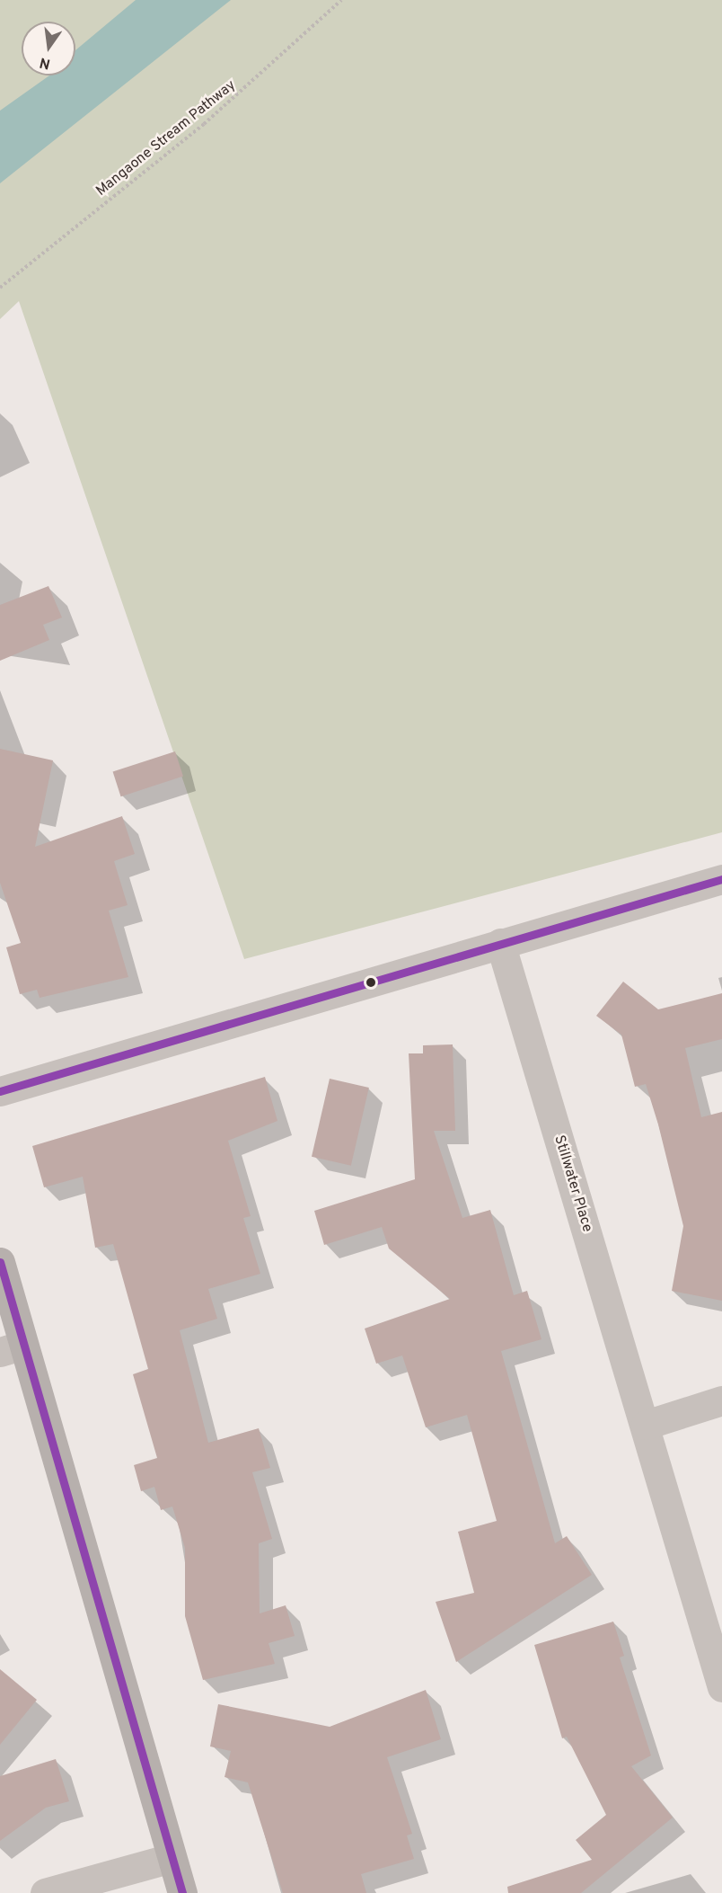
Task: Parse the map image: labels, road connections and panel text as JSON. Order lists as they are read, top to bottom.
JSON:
{
  "streets": {
    "street": ["Stillwater Place"],
    "path": ["Mangaone Stream Pathway"]
  },
  "north": "bottom"
}
